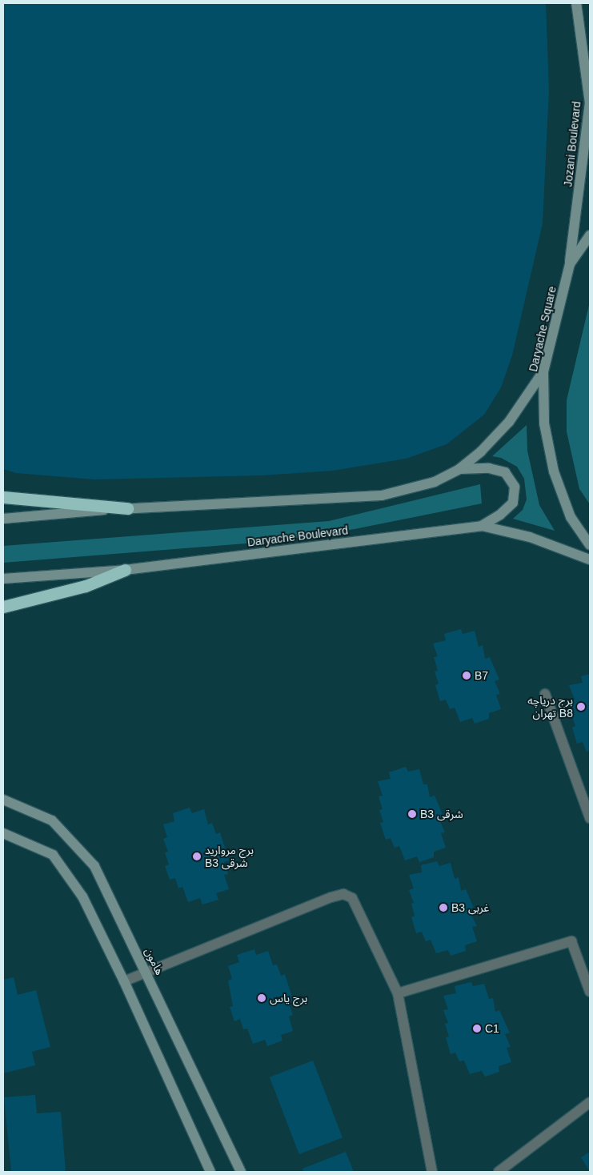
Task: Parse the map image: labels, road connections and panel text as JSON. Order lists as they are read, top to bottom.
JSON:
{
  "streets": {
    "main road": [
      "Jozani Boulevard",
      "Daryache Square",
      "Daryache Boulevard",
      "هامون"
    ]
  },
  "crossings": [
    ["Jozani Boulevard", "Daryache Square"]
  ],
  "places": [
    "B7",
    "برج دریاچه تهران B8",
    "B3 شرقی",
    "برج مروارید B3 شرقی",
    "B3 غربی",
    "برج یاس",
    "C1"
  ]
}
